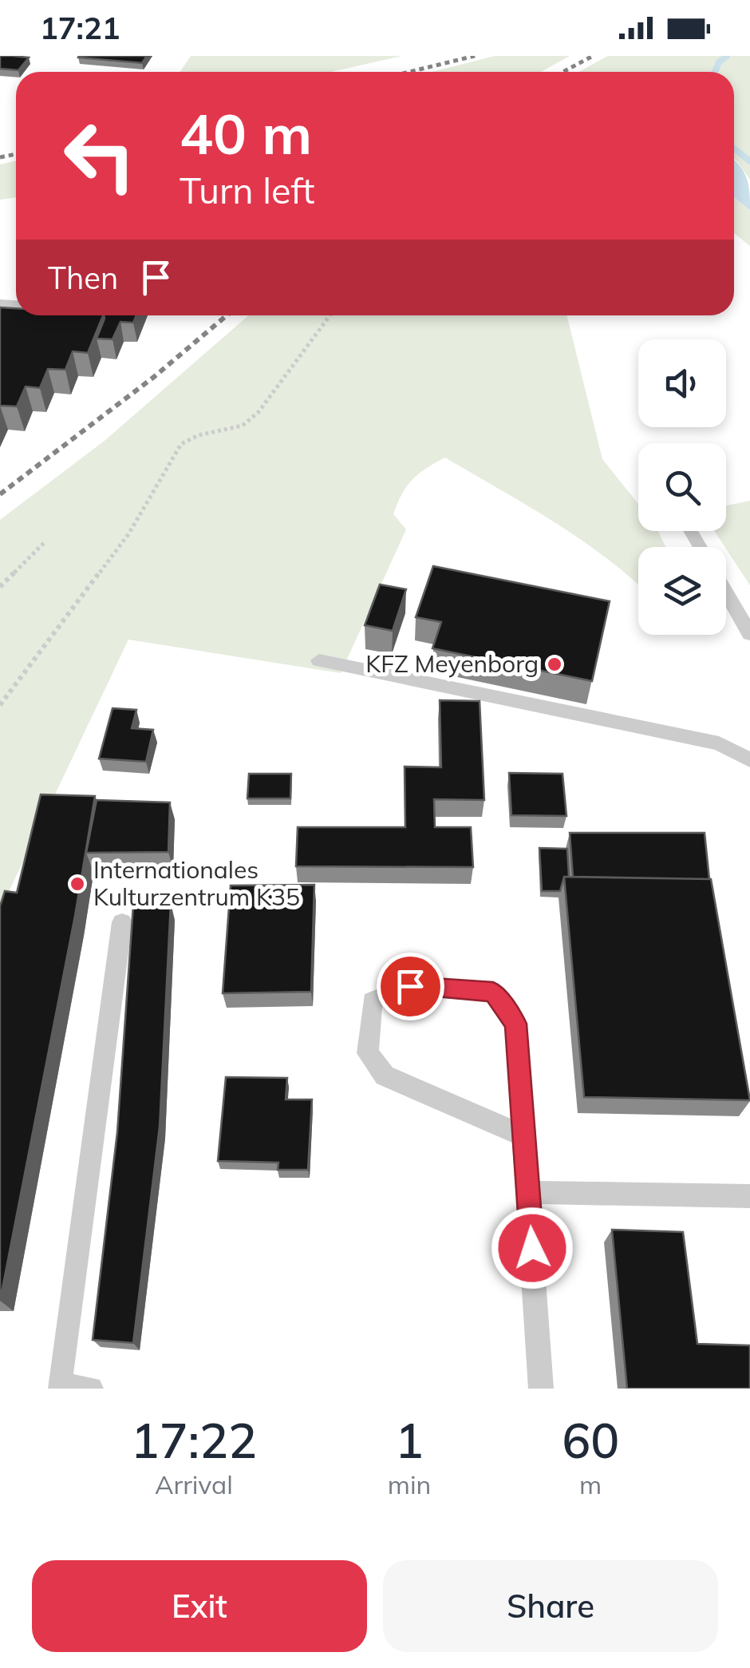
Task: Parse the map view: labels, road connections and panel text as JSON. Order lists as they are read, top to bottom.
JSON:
{
  "places": ["KFZ Meyenborg", "Internationales Kulturzentrum K35"],
  "page": {
    "status": "17:21",
    "turn": ["40 m", "Turn left"],
    "then": "Then",
    "eta": [
      "17:22",
      "Arrival",
      "1",
      "min",
      "60",
      "m"
    ],
    "buttons": ["Exit", "Share"]
  }
}
